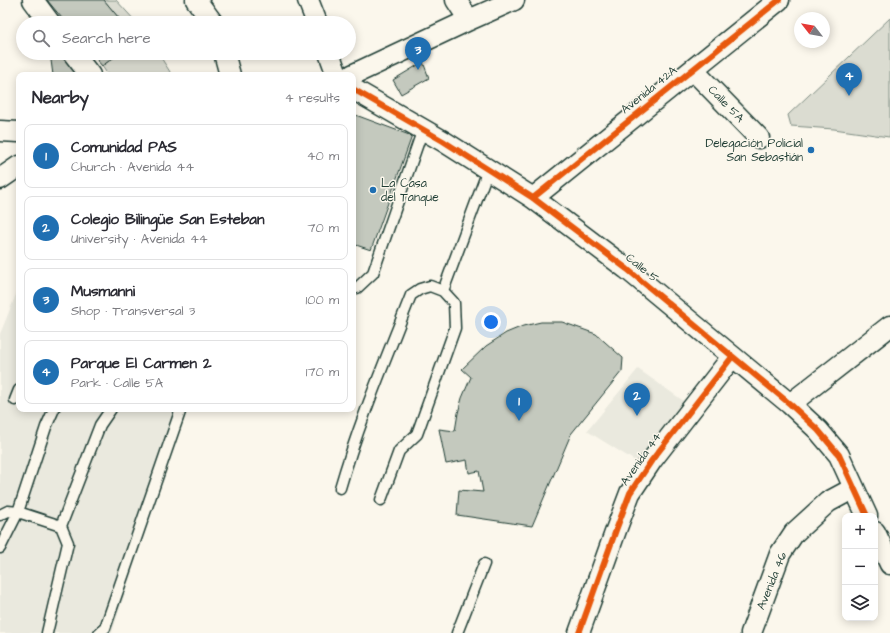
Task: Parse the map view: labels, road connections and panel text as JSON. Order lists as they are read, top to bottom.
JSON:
{
  "streets": {
    "street": [
      "Avenida 42A",
      "Calle 5A",
      "Calle 5",
      "Avenida 44",
      "Avenida 46"
    ]
  },
  "crossings": [
    ["Avenida 42A", "Calle 5A"],
    ["Avenida 42A", "Calle 5"],
    ["Calle 5", "Avenida 44"],
    ["Calle 5", "Avenida 46"]
  ],
  "places": ["Delegación Policial San Sebastián", "La Casa del Tanque"],
  "north": "top left",
  "page": {
    "search": "Search here",
    "pins": [
      "3",
      "4",
      "2",
      "1"
    ],
    "heading": ["Nearby", "4 results"],
    "list": [
      {
        "mark": "1",
        "name": "Comunidad PAS",
        "note": "Church · Avenida 44",
        "value": "40 m"
      },
      {
        "mark": "2",
        "name": "Colegio Bilingüe San Esteban",
        "note": "University · Avenida 44",
        "value": "70 m"
      },
      {
        "mark": "3",
        "name": "Musmanni",
        "note": "Shop · Transversal 3",
        "value": "100 m"
      },
      {
        "mark": "4",
        "name": "Parque El Carmen 2",
        "note": "Park · Calle 5A",
        "value": "170 m"
      }
    ],
    "map_buttons": ["+", "−"]
  }
}
